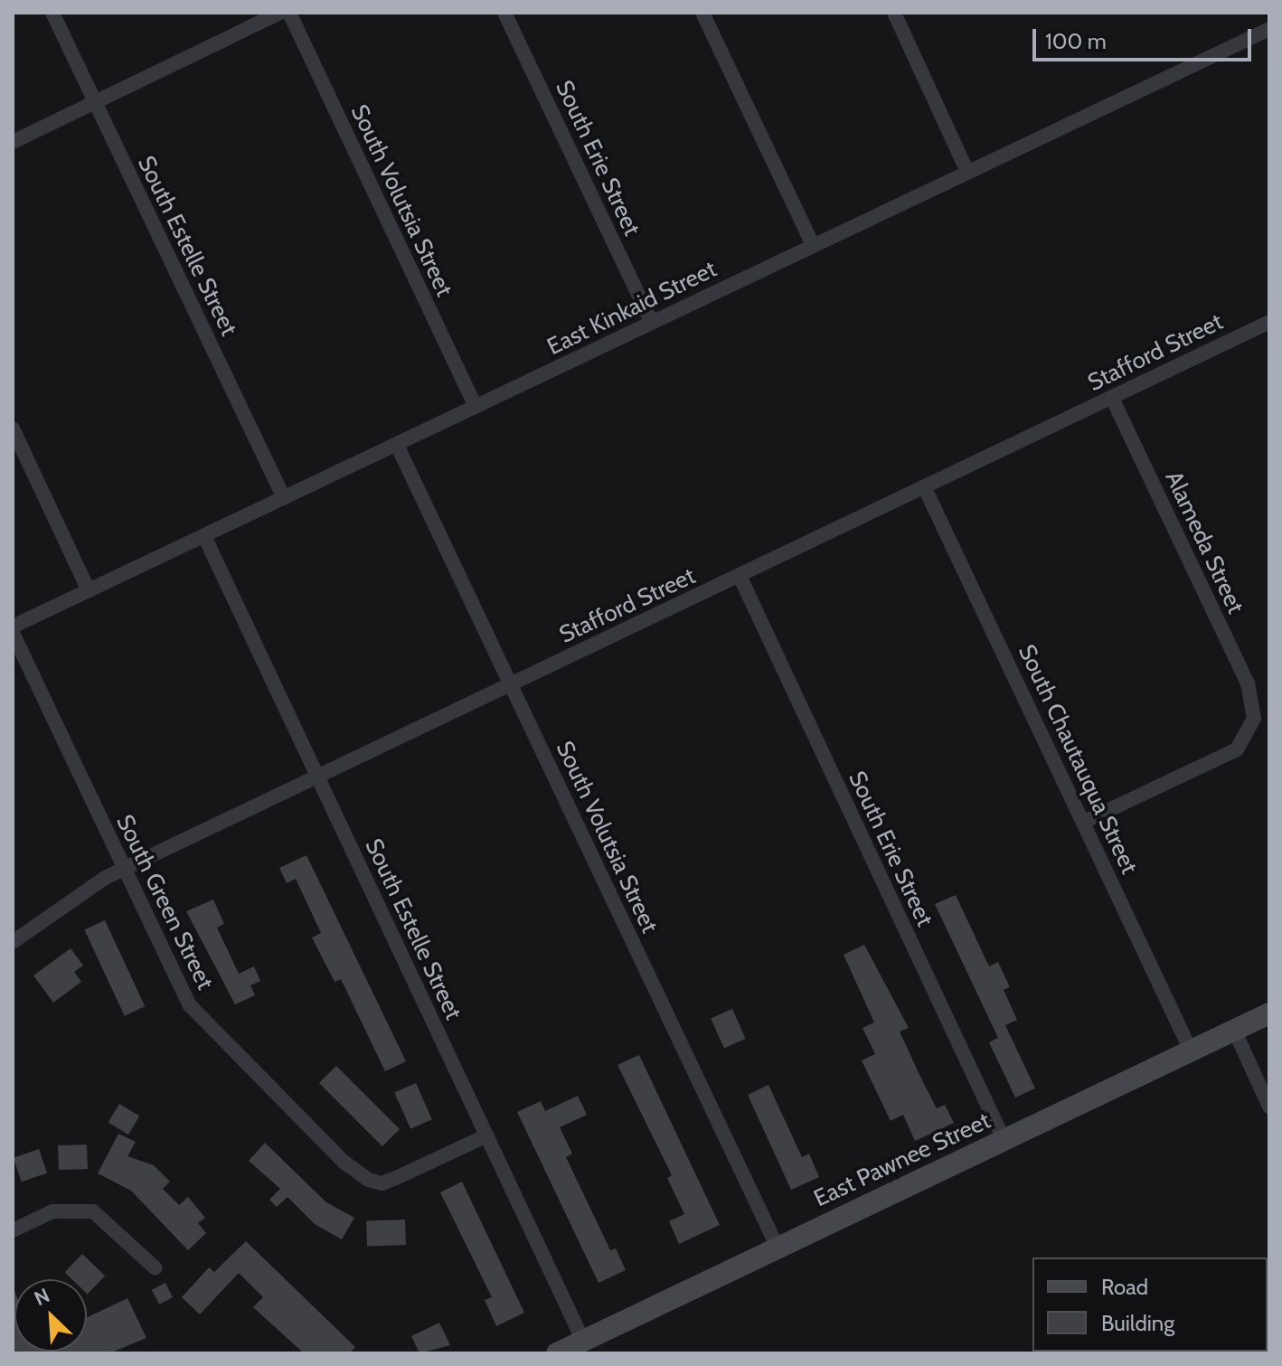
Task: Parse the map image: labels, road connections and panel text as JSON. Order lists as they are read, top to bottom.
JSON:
{
  "streets": {
    "main road": ["East Pawnee Street"],
    "street": [
      "South Erie Street",
      "South Volutsia Street",
      "South Estelle Street",
      "East Kinkaid Street",
      "Stafford Street",
      "Alameda Street",
      "South Chautauqua Street",
      "South Green Street"
    ]
  },
  "crossings": [
    ["South Erie Street", "East Kinkaid Street"],
    ["South Erie Street", "Stafford Street"],
    ["South Erie Street", "East Pawnee Street"],
    ["South Volutsia Street", "East Kinkaid Street"],
    ["South Volutsia Street", "Stafford Street"],
    ["South Volutsia Street", "East Pawnee Street"],
    ["South Estelle Street", "East Kinkaid Street"],
    ["South Estelle Street", "Stafford Street"],
    ["South Estelle Street", "South Green Street"],
    ["South Estelle Street", "East Pawnee Street"],
    ["Stafford Street", "Alameda Street"],
    ["Stafford Street", "South Chautauqua Street"],
    ["Stafford Street", "South Green Street"],
    ["Alameda Street", "South Chautauqua Street"],
    ["South Chautauqua Street", "East Pawnee Street"]
  ],
  "legend": ["Road", "Building"],
  "scale_bar": "100 m",
  "north": "top left"
}
